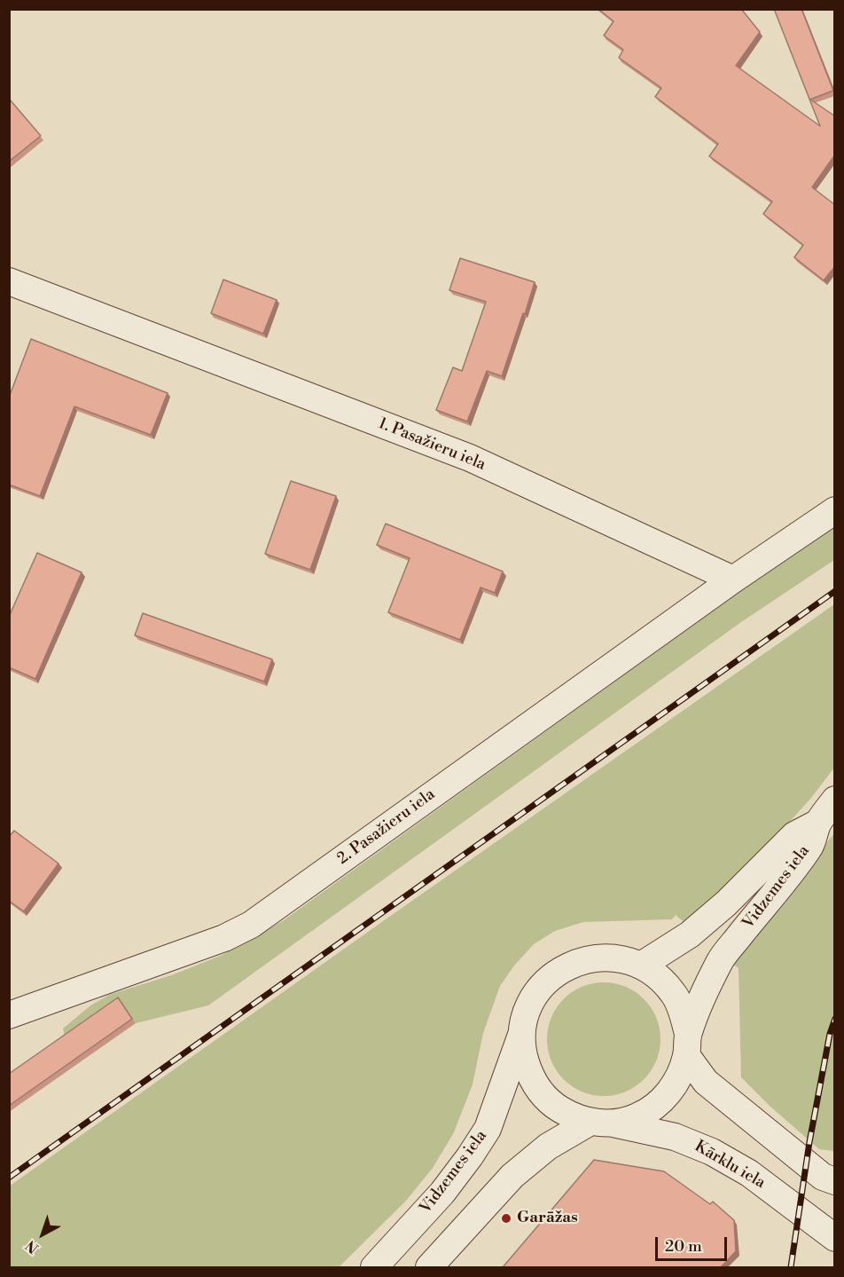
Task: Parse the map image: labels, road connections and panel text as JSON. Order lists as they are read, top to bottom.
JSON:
{
  "streets": {
    "street": [
      "1. Pasažieru iela",
      "2. Pasažieru iela",
      "Vidzemes iela",
      "Kārklu iela"
    ]
  },
  "crossings": [
    ["1. Pasažieru iela", "2. Pasažieru iela"],
    ["Vidzemes iela", "Kārklu iela"]
  ],
  "places": ["Garāžas"],
  "scale_bar": "20 m",
  "north": "bottom left"
}
